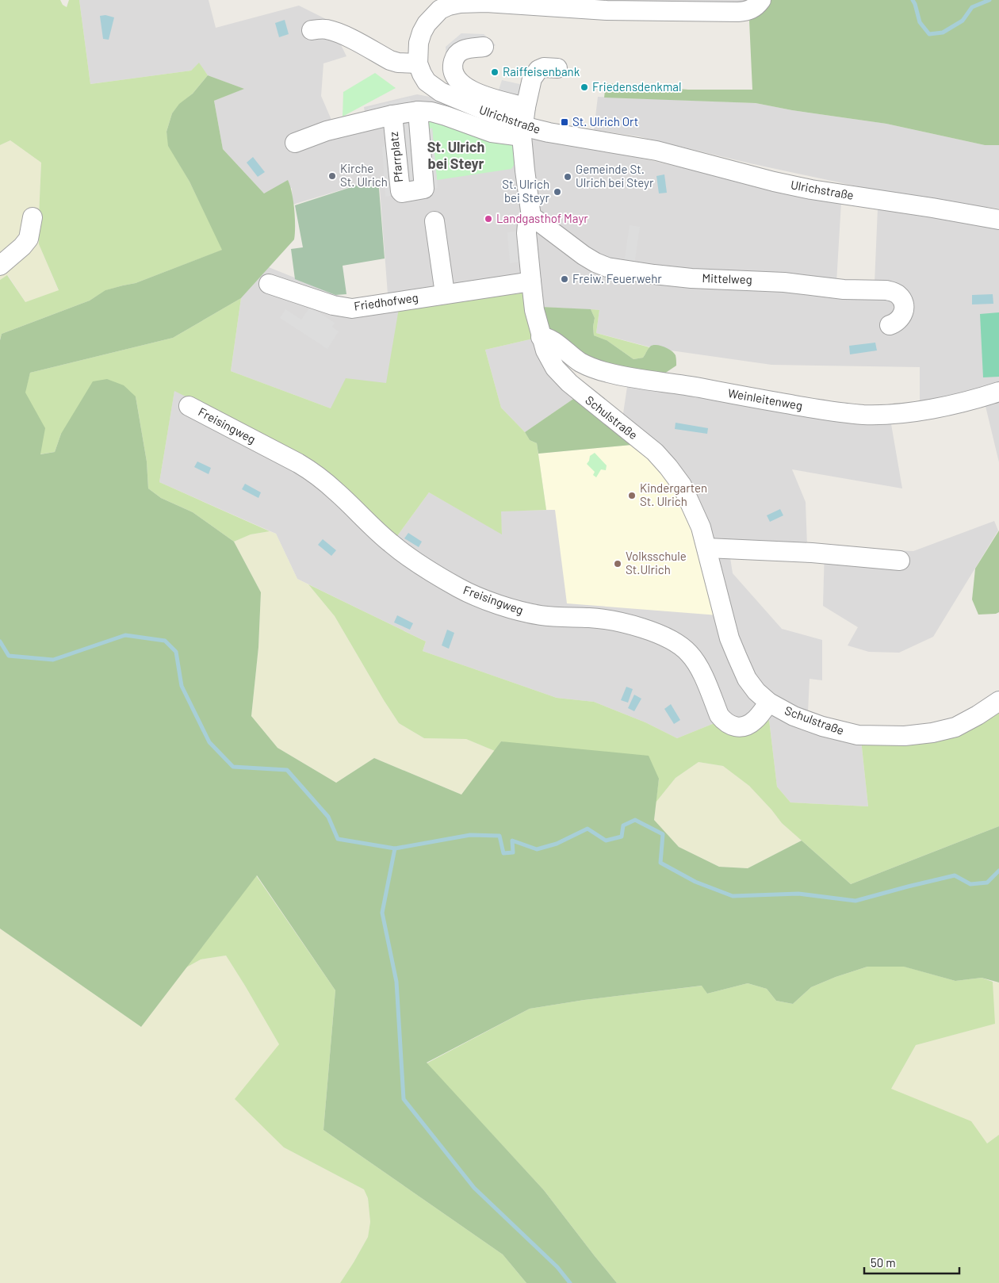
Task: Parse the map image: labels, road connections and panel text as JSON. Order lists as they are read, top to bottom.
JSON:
{
  "streets": {
    "street": [
      "Ulrichstraße",
      "Pfarrplatz",
      "Mittelweg",
      "Friedhofweg",
      "Weinleitenweg",
      "Schulstraße",
      "Freisingweg"
    ]
  },
  "crossings": [
    ["Ulrichstraße", "Pfarrplatz"],
    ["Friedhofweg", "Schulstraße"],
    ["Weinleitenweg", "Schulstraße"],
    ["Schulstraße", "Freisingweg"]
  ],
  "districts": ["St. Ulrich bei Steyr"],
  "places": {
    "other": [
      "Raiffeisenbank",
      "Friedensdenkmal",
      "Kirche St. Ulrich",
      "Gemeinde St. Ulrich bei Steyr",
      "St. Ulrich bei Steyr",
      "Landgasthof Mayr",
      "Freiw. Feuerwehr",
      "Kindergarten St. Ulrich",
      "Volksschule St.Ulrich"
    ],
    "transit": ["St. Ulrich Ort"]
  },
  "scale_bar": "50 m"
}
